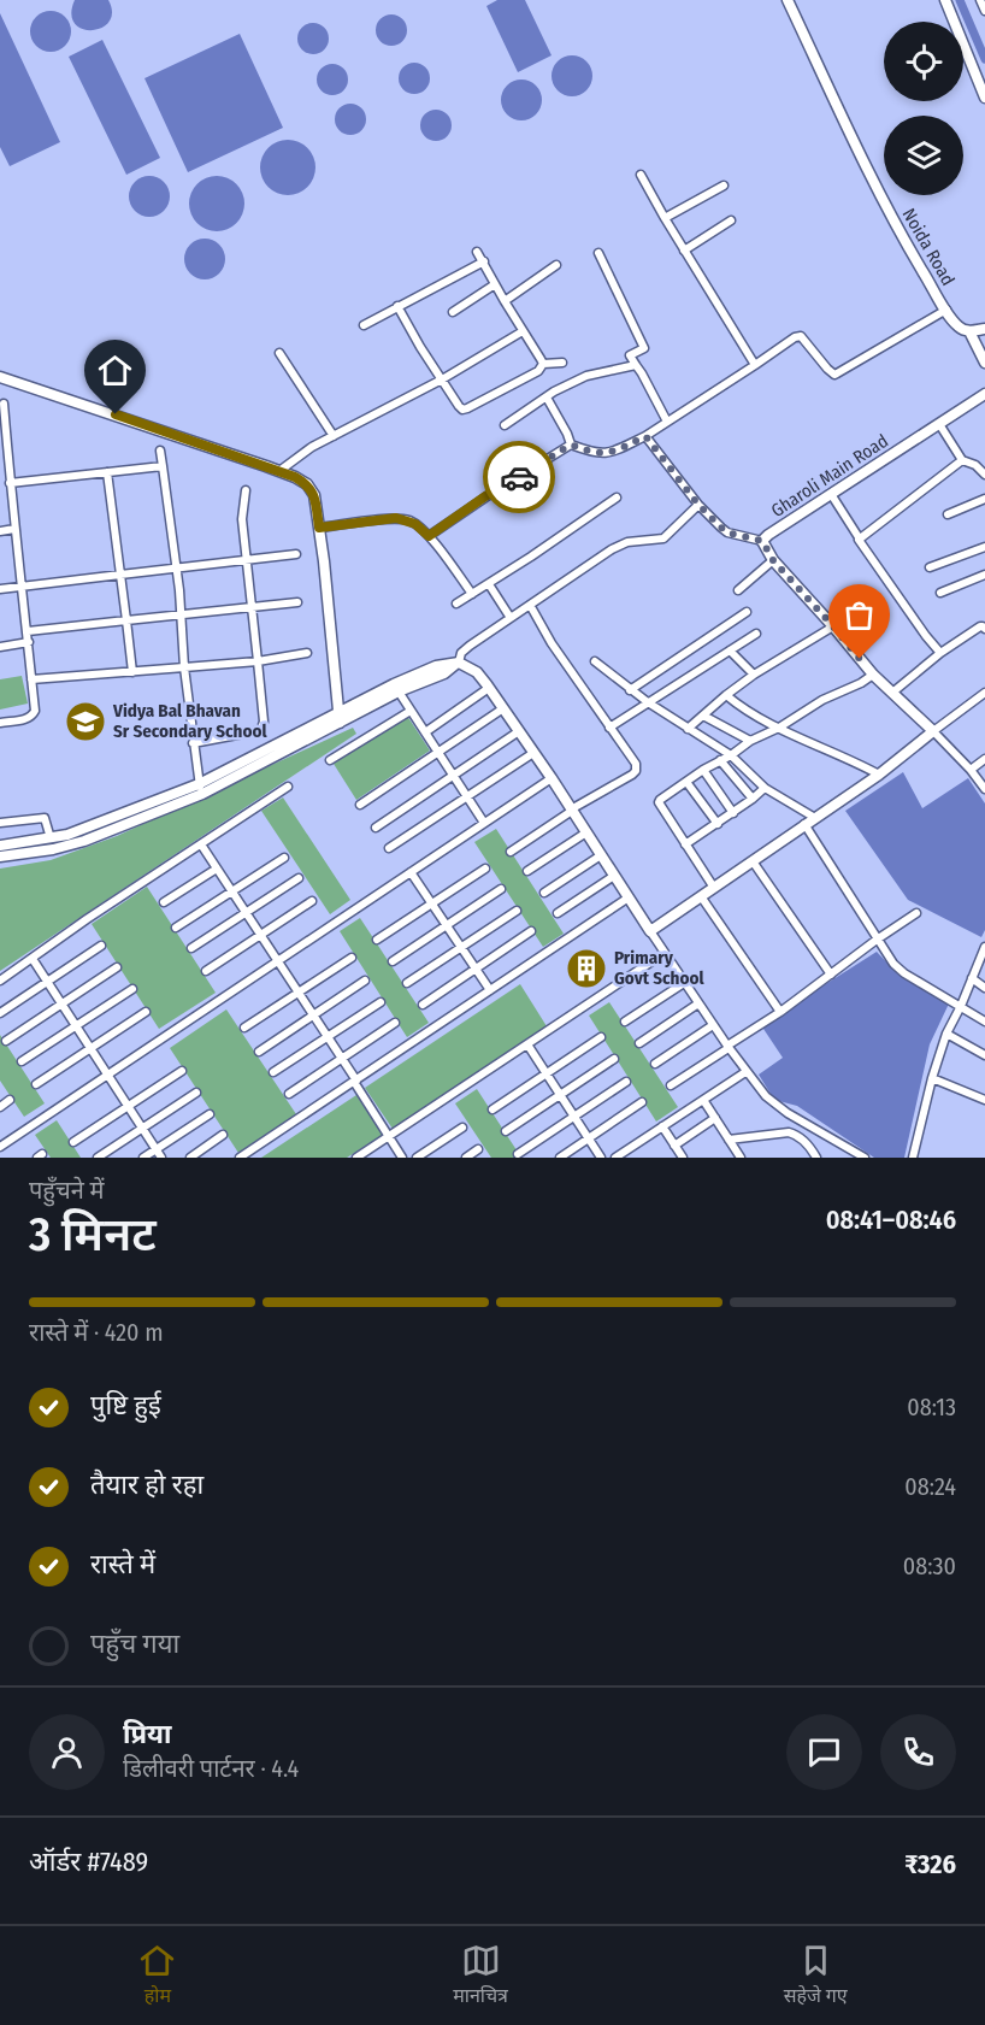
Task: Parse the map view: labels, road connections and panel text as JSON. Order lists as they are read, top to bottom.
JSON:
{
  "streets": {
    "street": ["Noida Road", "Gharoli Main Road"]
  },
  "places": {
    "school or university": ["Vidya Bal Bhavan Sr Secondary School"],
    "building": ["Primary Govt School"]
  },
  "page": {
    "heading": ["3 मिनट", "पहुँचने में", "08:41–08:46"],
    "panel": [
      "प्रिया",
      "डिलीवरी पार्टनर · 4.4",
      "ऑर्डर #7489",
      "₹326"
    ],
    "bar": "रास्ते में · 420 m",
    "list": [
      ["पुष्टि हुई", "08:13"],
      ["तैयार हो रहा", "08:24"],
      ["रास्ते में", "08:30"],
      "पहुँच गया"
    ],
    "tabs": ["होम", "मानचित्र", "सहेजे गए"]
  }
}
